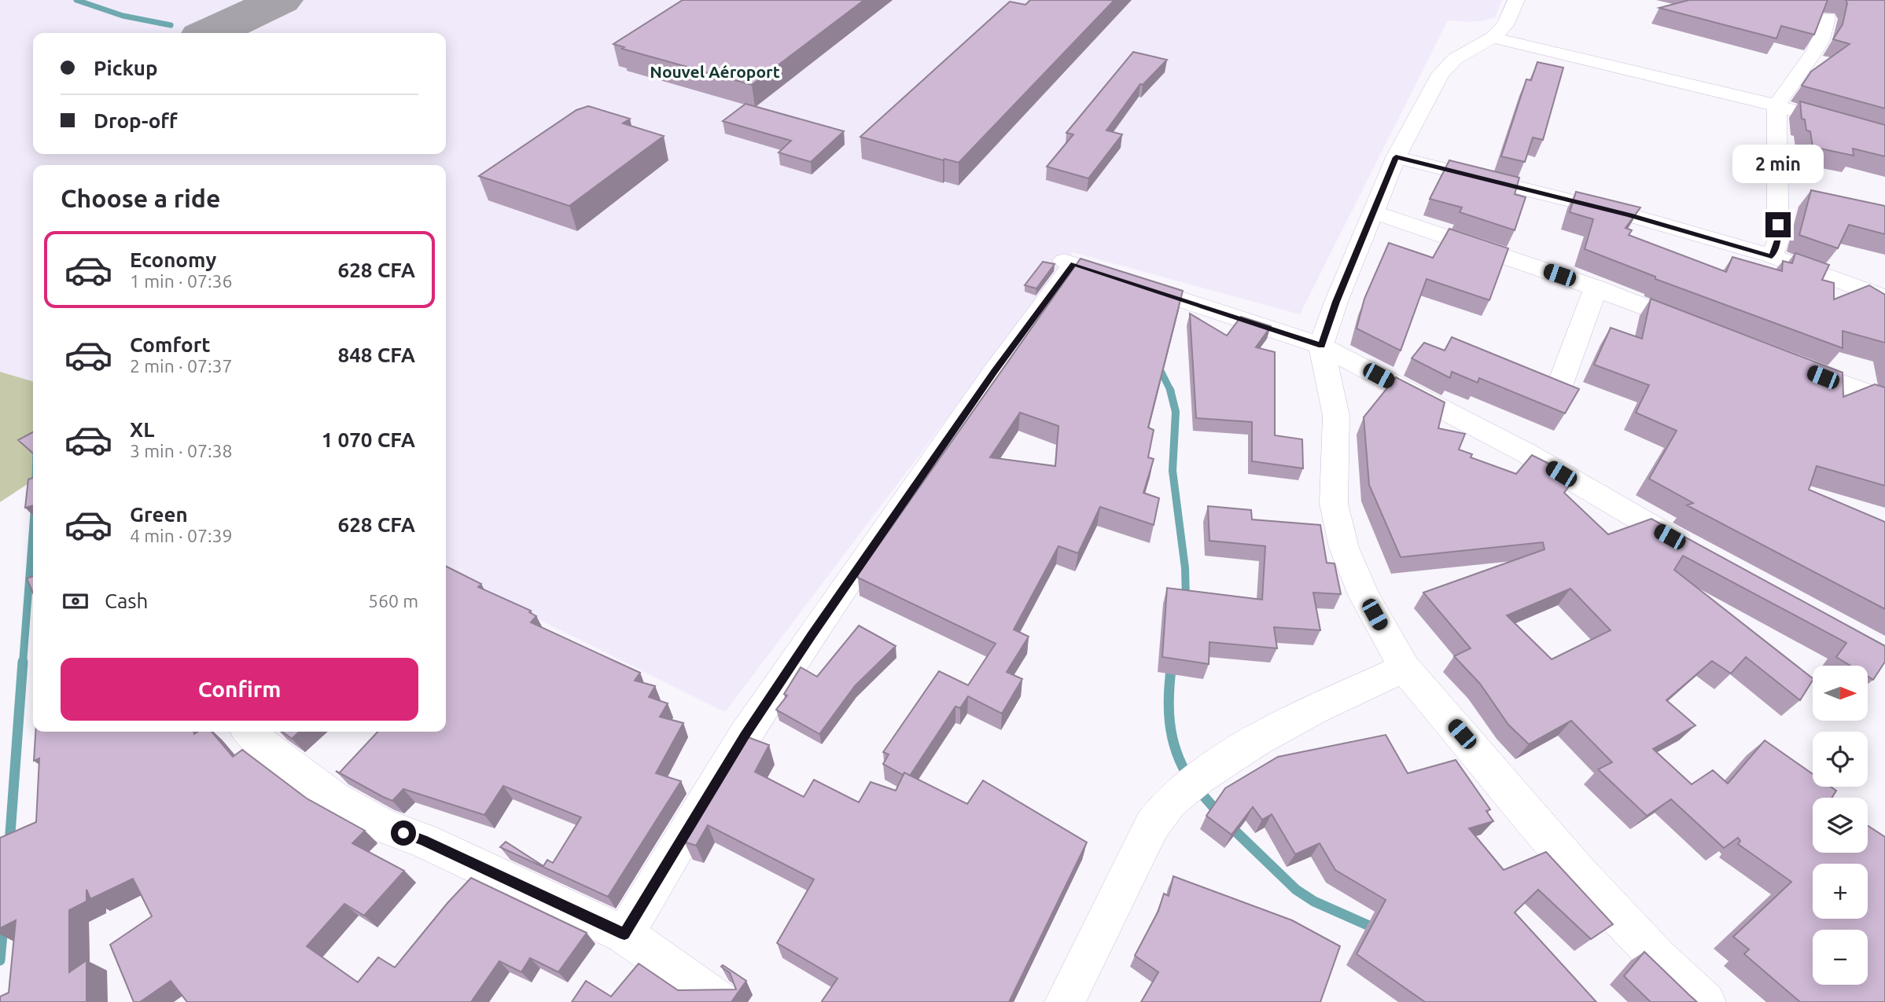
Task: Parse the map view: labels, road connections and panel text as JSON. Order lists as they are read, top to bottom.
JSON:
{
  "districts": ["Nouvel Aéroport"],
  "north": "right",
  "page": {
    "banner": ["Pickup", "Drop-off"],
    "bubble": "2 min",
    "heading": "Choose a ride",
    "list": [
      {
        "name": "Economy",
        "note": "1 min · 07:36",
        "value": "628 CFA"
      },
      {
        "name": "Comfort",
        "note": "2 min · 07:37",
        "value": "848 CFA"
      },
      {
        "name": "XL",
        "note": "3 min · 07:38",
        "value": "1 070 CFA"
      },
      {
        "name": "Green",
        "note": "4 min · 07:39",
        "value": "628 CFA"
      }
    ],
    "pay": ["Cash", "560 m"],
    "buttons": "Confirm",
    "map_buttons": ["+", "−"]
  }
}
